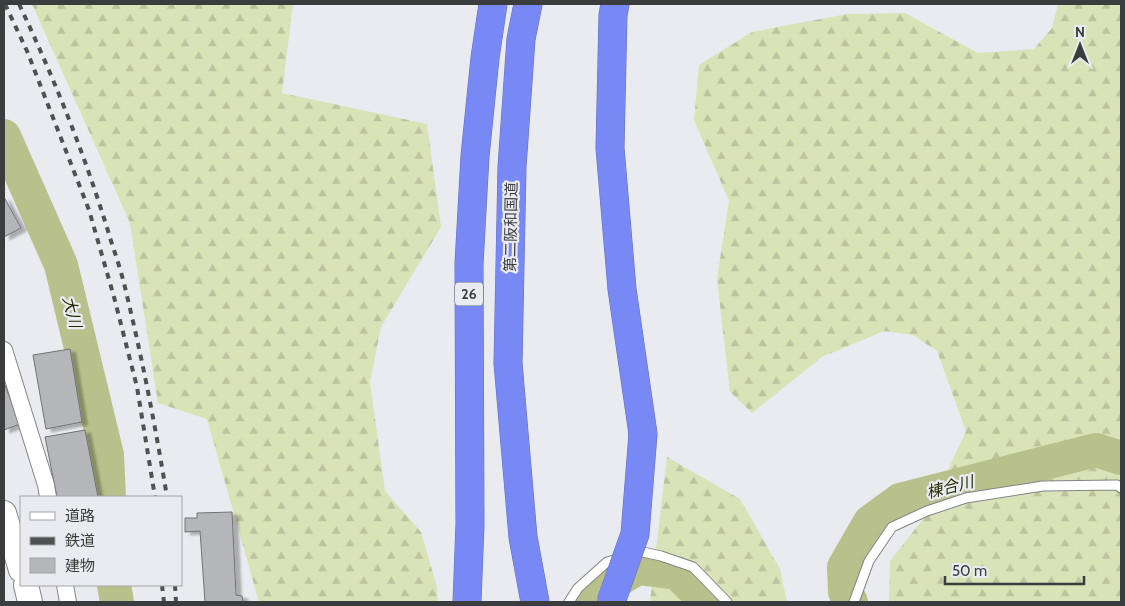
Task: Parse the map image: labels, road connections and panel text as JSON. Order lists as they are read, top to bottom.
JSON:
{
  "streets": {
    "highway": ["第二阪和国道", "26"]
  },
  "water": ["大川", "棟合川"],
  "legend": ["道路", "鉄道", "建物"],
  "scale_bar": "50 m",
  "north": "top"
}
